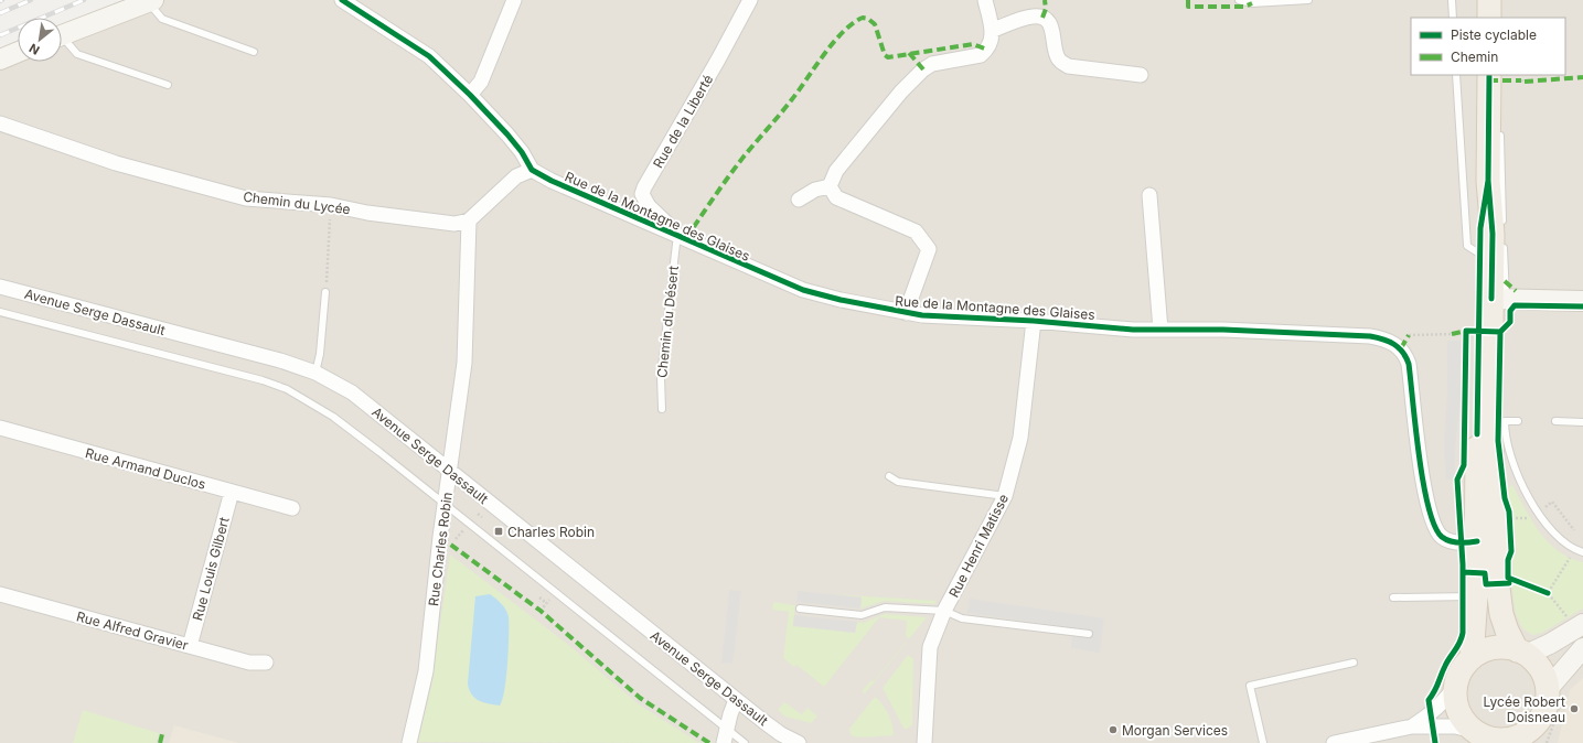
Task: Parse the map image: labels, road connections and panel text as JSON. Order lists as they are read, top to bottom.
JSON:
{
  "streets": {
    "street": [
      "Rue de la Liberté",
      "Chemin du Lycée",
      "Rue de la Montagne des Glaises",
      "Avenue Serge Dassault",
      "Rue Armand Duclos",
      "Rue Henri Matisse",
      "Rue Charles Robin",
      "Rue Louis Gilbert",
      "Rue Alfred Gravier"
    ],
    "lane": ["Chemin du Désert"]
  },
  "crossings": [
    ["Rue de la Liberté", "Rue de la Montagne des Glaises"],
    ["Rue de la Liberté", "Chemin du Désert"],
    ["Chemin du Lycée", "Rue Charles Robin"],
    ["Rue de la Montagne des Glaises", "Chemin du Désert"],
    ["Rue de la Montagne des Glaises", "Rue Henri Matisse"],
    ["Avenue Serge Dassault", "Rue Charles Robin"],
    ["Rue Armand Duclos", "Rue Louis Gilbert"],
    ["Rue Louis Gilbert", "Rue Alfred Gravier"]
  ],
  "places": {
    "transit": ["Charles Robin"],
    "other": ["Lycée Robert Doisneau", "Morgan Services"]
  },
  "legend": ["Piste cyclable", "Chemin"],
  "north": "bottom left"
}
